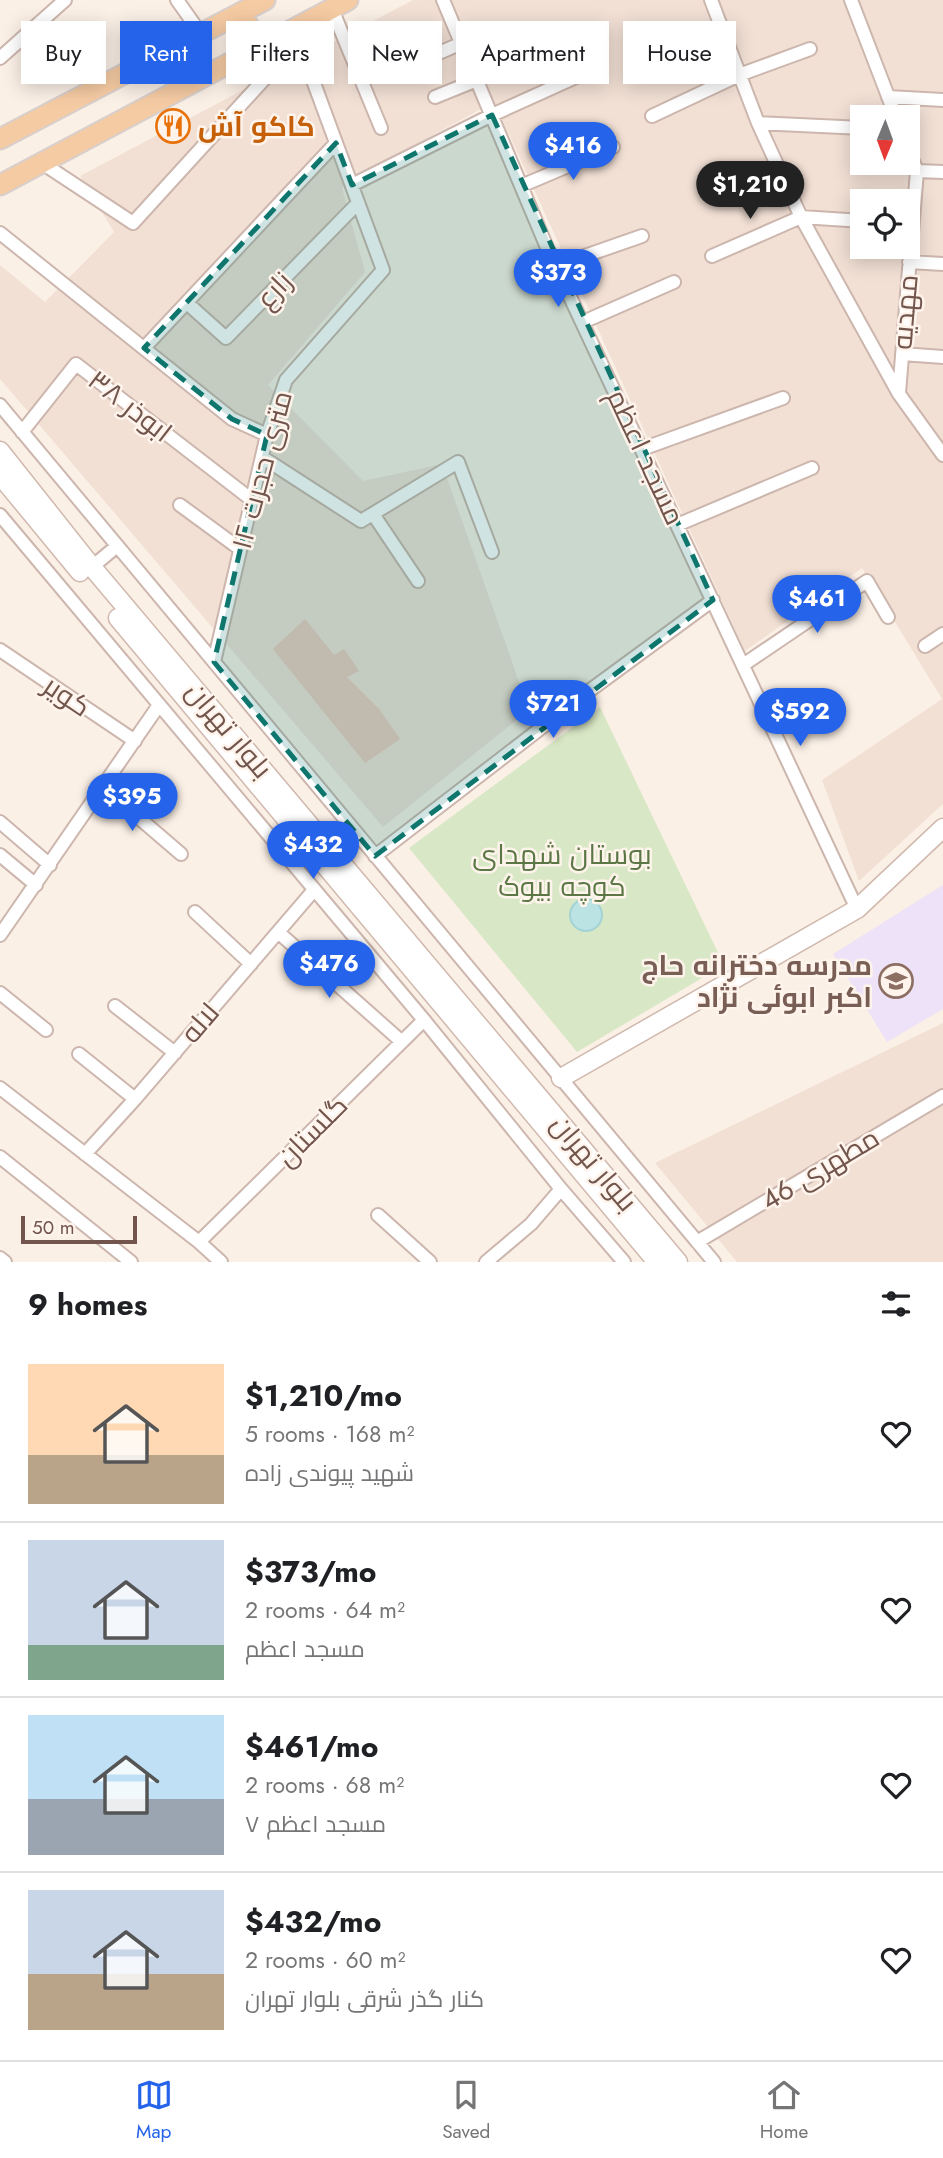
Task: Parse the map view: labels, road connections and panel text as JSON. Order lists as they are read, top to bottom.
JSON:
{
  "streets": {
    "main road": ["بلوار تهران"],
    "street": [
      "زارع",
      "مهدیه",
      "۳۸ ابوذر",
      "مسجد اعظم",
      "۱۲ متری حجرت",
      "کویر",
      "لاله",
      "گلستان",
      "مطهری 46"
    ]
  },
  "crossings": [
    ["زارع", "۱۲ متری حجرت"],
    ["۳۸ ابوذر", "۱۲ متری حجرت"]
  ],
  "parks": ["بوستان شهدای کوچه بیوک"],
  "places": {
    "restaurant": ["کاکو آش"],
    "school or university": ["مدرسه دخترانه حاج اکبر ابوئی نژاد"]
  },
  "scale_bar": "50 m",
  "north": "bottom",
  "page": {
    "chip": [
      "Buy",
      "Rent",
      "Filters",
      "New",
      "Apartment",
      "House"
    ],
    "price": [
      "$416",
      "$1,210",
      "$373",
      "$461",
      "$721",
      "$592",
      "$395",
      "$432",
      "$476"
    ],
    "scale": "50 m",
    "heading": "9 homes",
    "list": [
      {
        "name": "$1,210/mo",
        "note": "5 rooms · 168 m² · شهید پیوندی زاده"
      },
      {
        "name": "$373/mo",
        "note": "2 rooms · 64 m² · مسجد اعظم"
      },
      {
        "name": "$461/mo",
        "note": "2 rooms · 68 m² · مسجد اعظم ۷"
      },
      {
        "name": "$432/mo",
        "note": "2 rooms · 60 m² · کنار گذر شرقی بلوار تهران"
      }
    ],
    "tabs": ["Map", "Saved", "Home"]
  }
}
